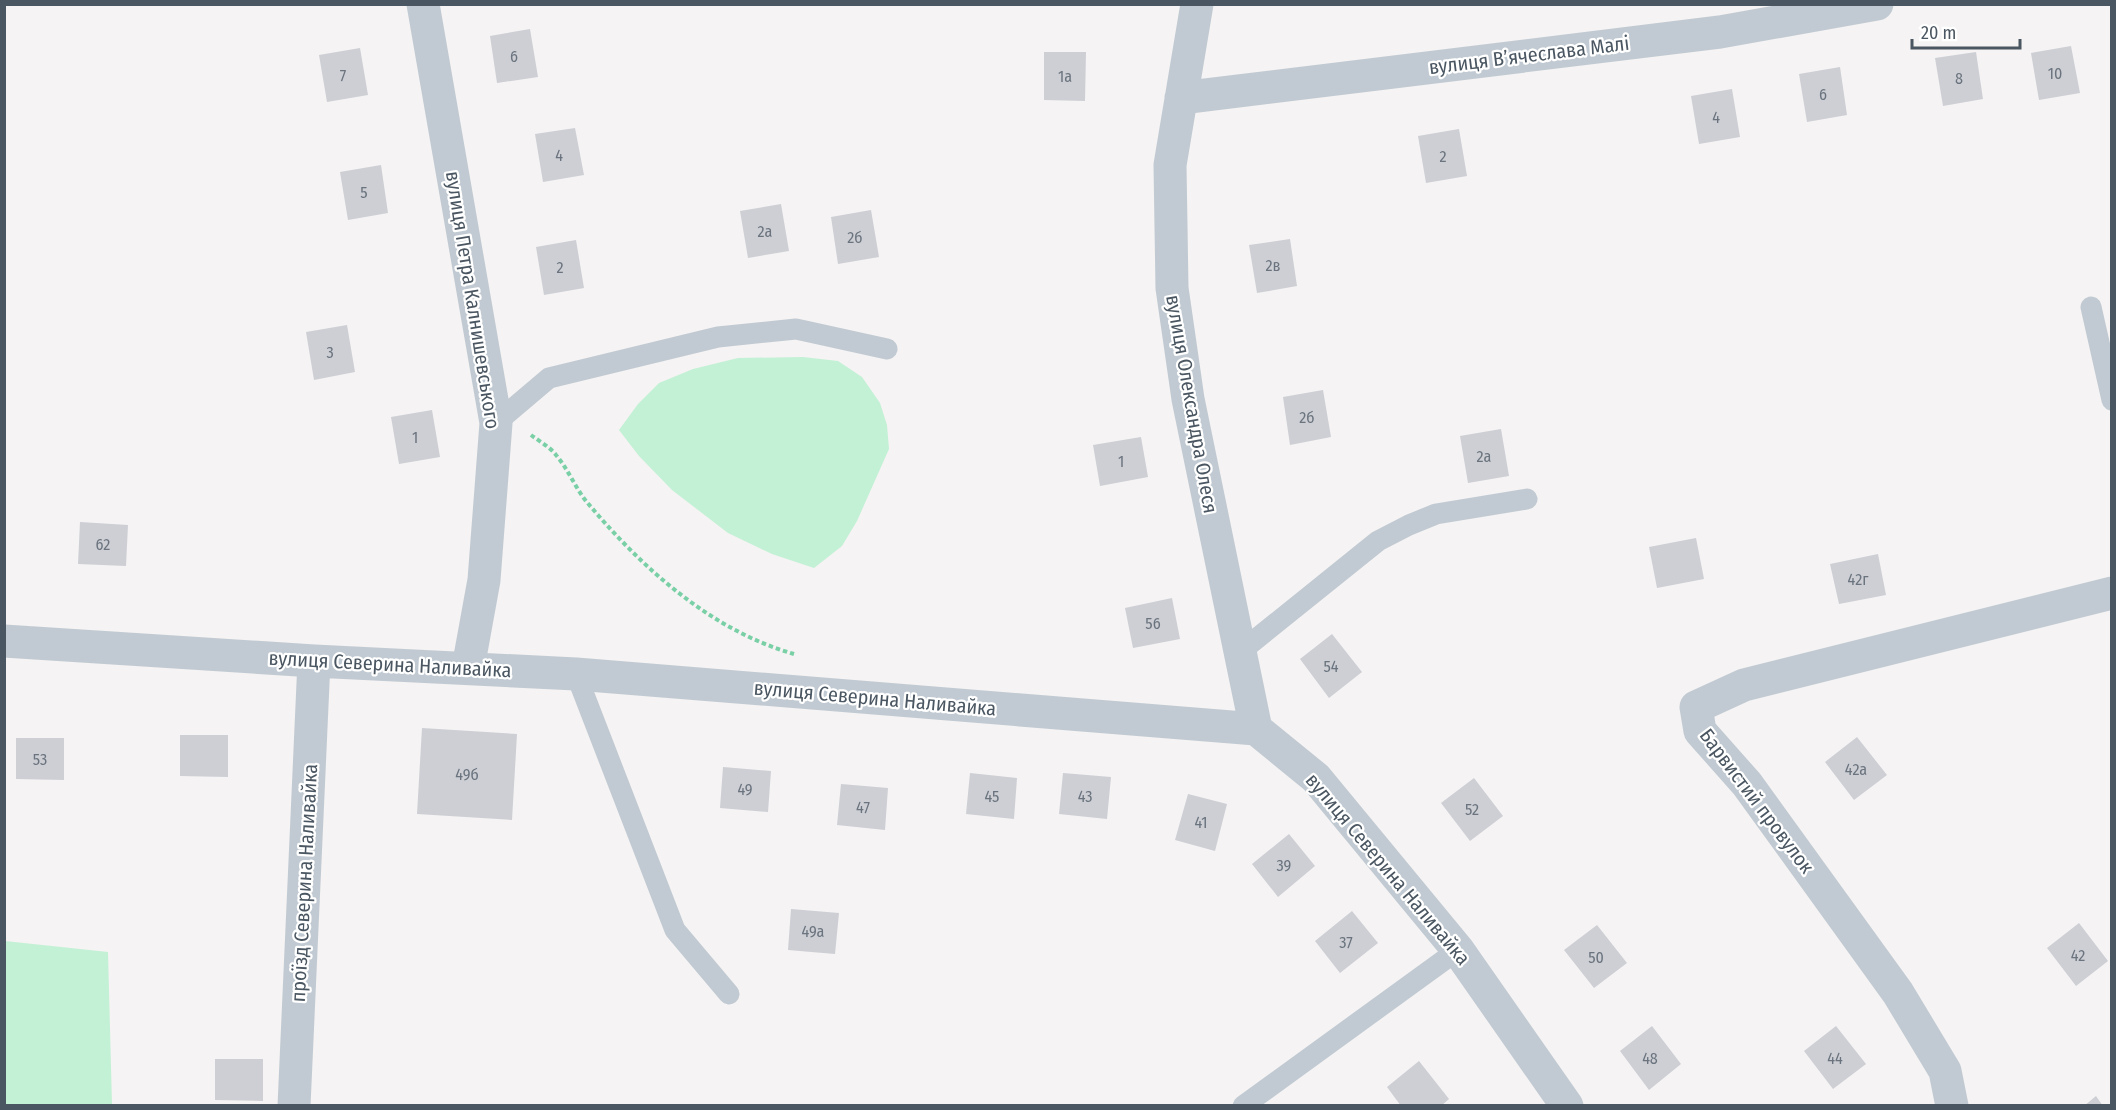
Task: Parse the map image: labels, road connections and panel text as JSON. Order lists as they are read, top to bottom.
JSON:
{
  "streets": {
    "street": [
      "вулиця Вʼячеслава Малі",
      "вулиця Петра Калнишевського",
      "вулиця Олександра Олеся",
      "вулиця Северина Наливайка",
      "Барвистий провулок",
      "проїзд Северина Наливайка"
    ]
  },
  "crossings": [
    ["вулиця Вʼячеслава Малі", "вулиця Олександра Олеся"],
    ["вулиця Петра Калнишевського", "вулиця Северина Наливайка"],
    ["вулиця Олександра Олеся", "вулиця Северина Наливайка"],
    ["вулиця Северина Наливайка", "проїзд Северина Наливайка"]
  ],
  "house_numbers": [
    "6",
    "10",
    "7",
    "1а",
    "8",
    "6",
    "4",
    "4",
    "2",
    "5",
    "2а",
    "2б",
    "2в",
    "2",
    "3",
    "2б",
    "1",
    "2а",
    "1",
    "62",
    "42г",
    "56",
    "54",
    "53",
    "42а",
    "49б",
    "49",
    "45",
    "43",
    "47",
    "52",
    "41",
    "39",
    "49а",
    "37",
    "42",
    "50",
    "48",
    "44"
  ],
  "scale_bar": "20 m"
}
